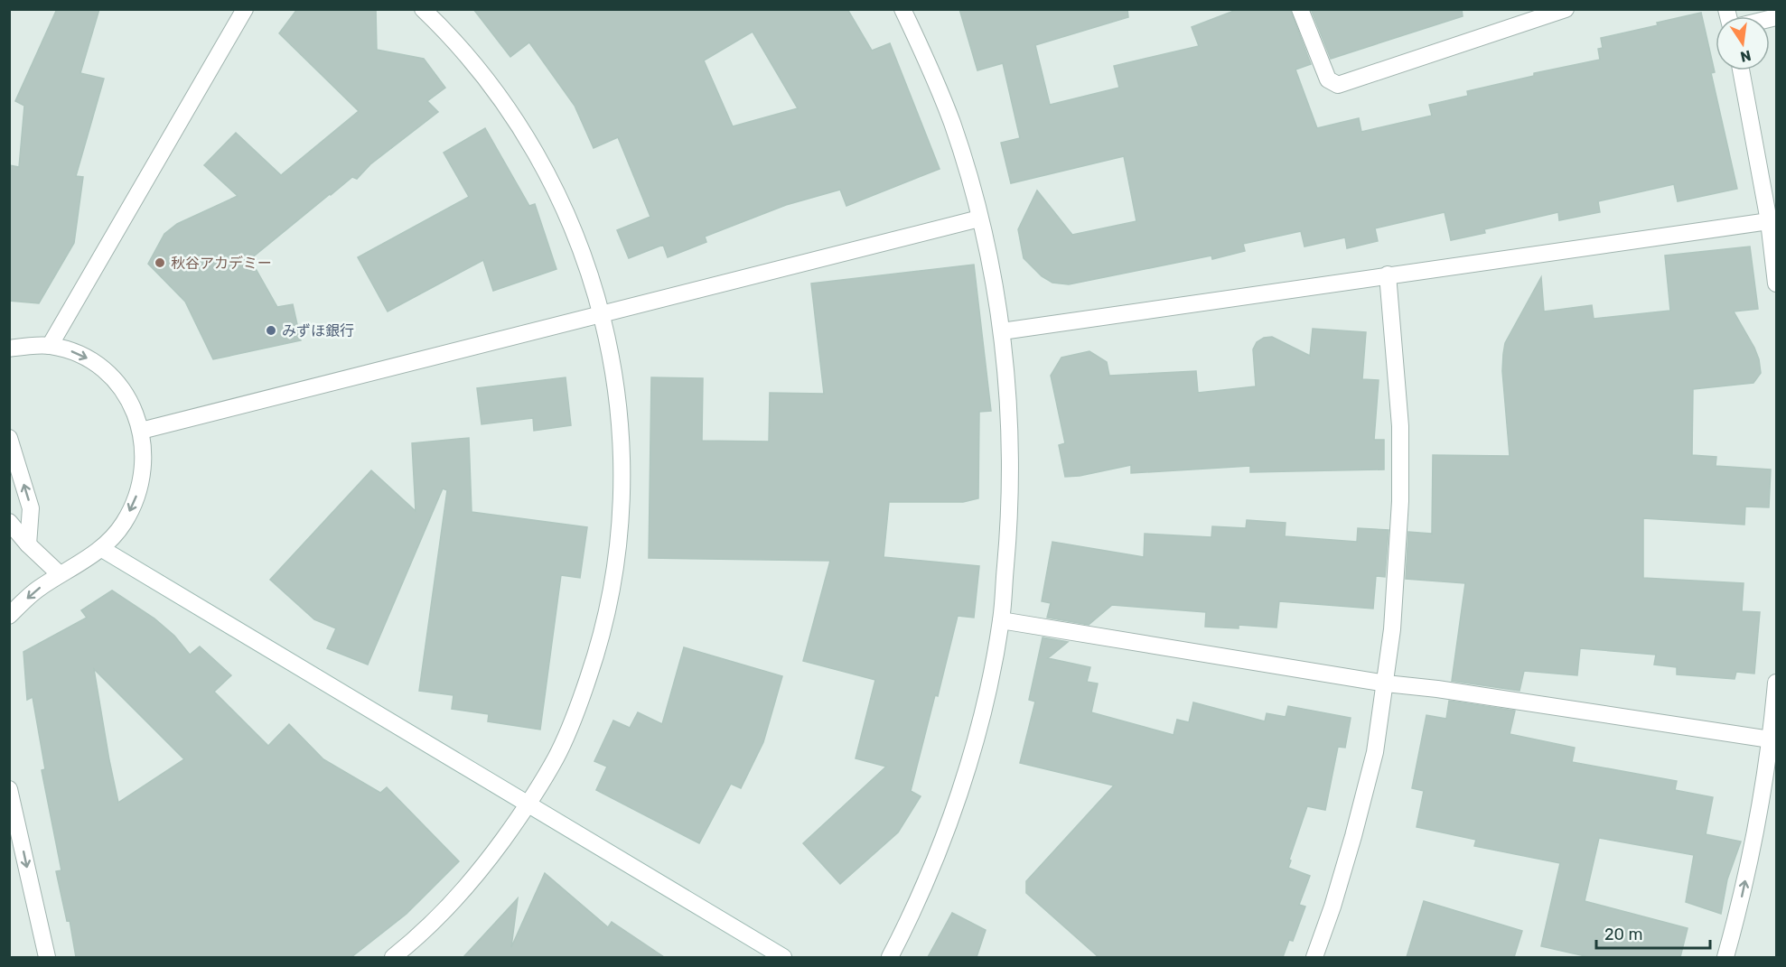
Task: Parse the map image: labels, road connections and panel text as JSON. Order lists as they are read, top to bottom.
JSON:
{
  "places": ["秋谷アカデミー", "みずほ銀行"],
  "scale_bar": "20 m",
  "north": "bottom"
}
